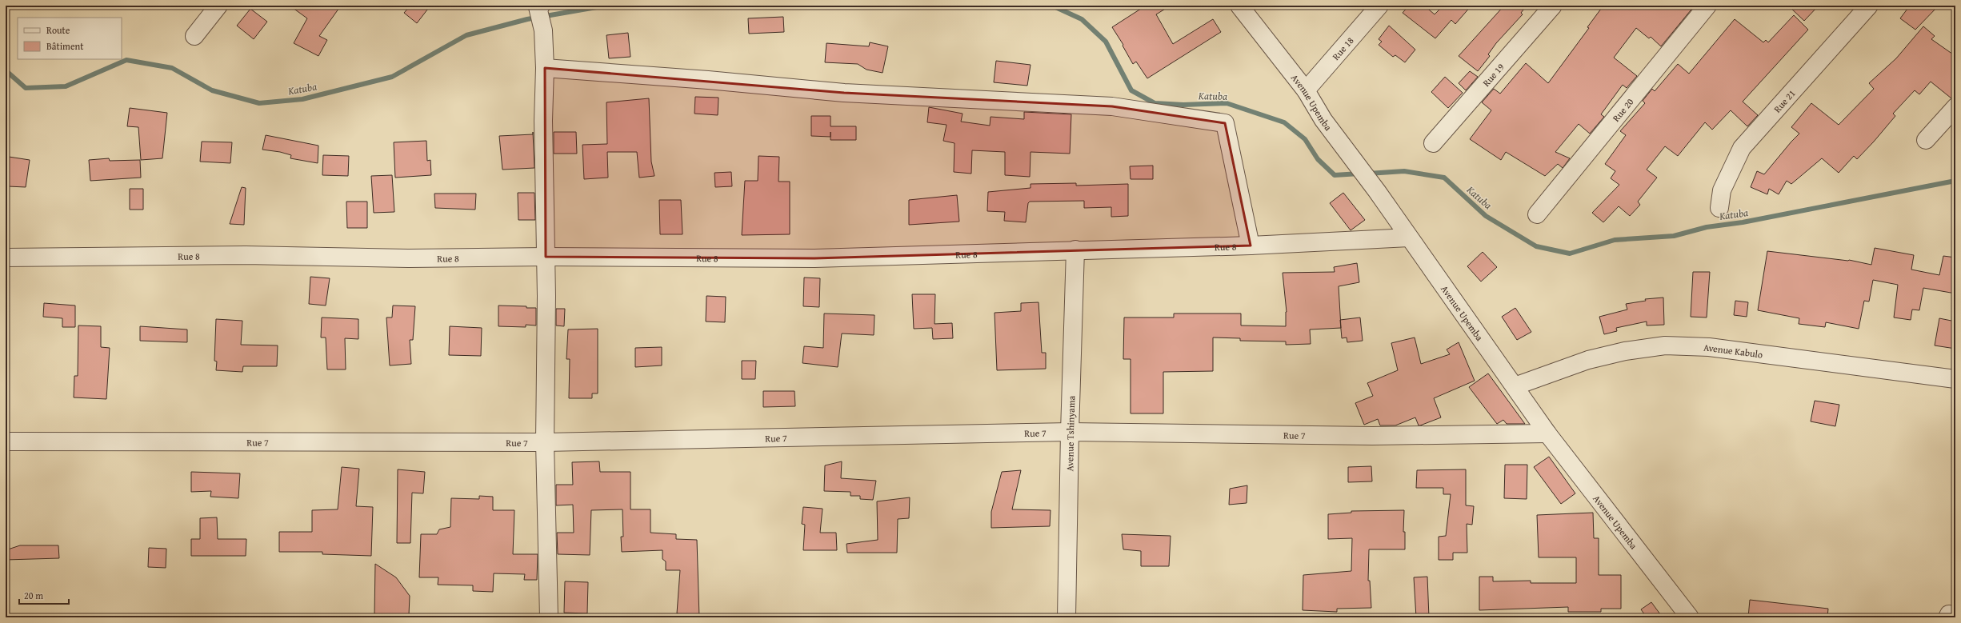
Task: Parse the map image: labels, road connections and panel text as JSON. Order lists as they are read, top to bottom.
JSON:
{
  "streets": {
    "street": [
      "Rue 18",
      "Rue 19",
      "Rue 21",
      "Avenue Upemba",
      "Rue 20",
      "Rue 8",
      "Avenue Kabulo",
      "Rue 7",
      "Avenue Tshinyama"
    ]
  },
  "crossings": [
    ["Rue 18", "Avenue Upemba"],
    ["Avenue Upemba", "Rue 8"],
    ["Avenue Upemba", "Avenue Kabulo"],
    ["Avenue Upemba", "Rue 7"],
    ["Rue 8", "Avenue Tshinyama"],
    ["Rue 7", "Avenue Tshinyama"]
  ],
  "water": ["Katuba"],
  "legend": ["Route", "Bâtiment"],
  "scale_bar": "20 m"
}
